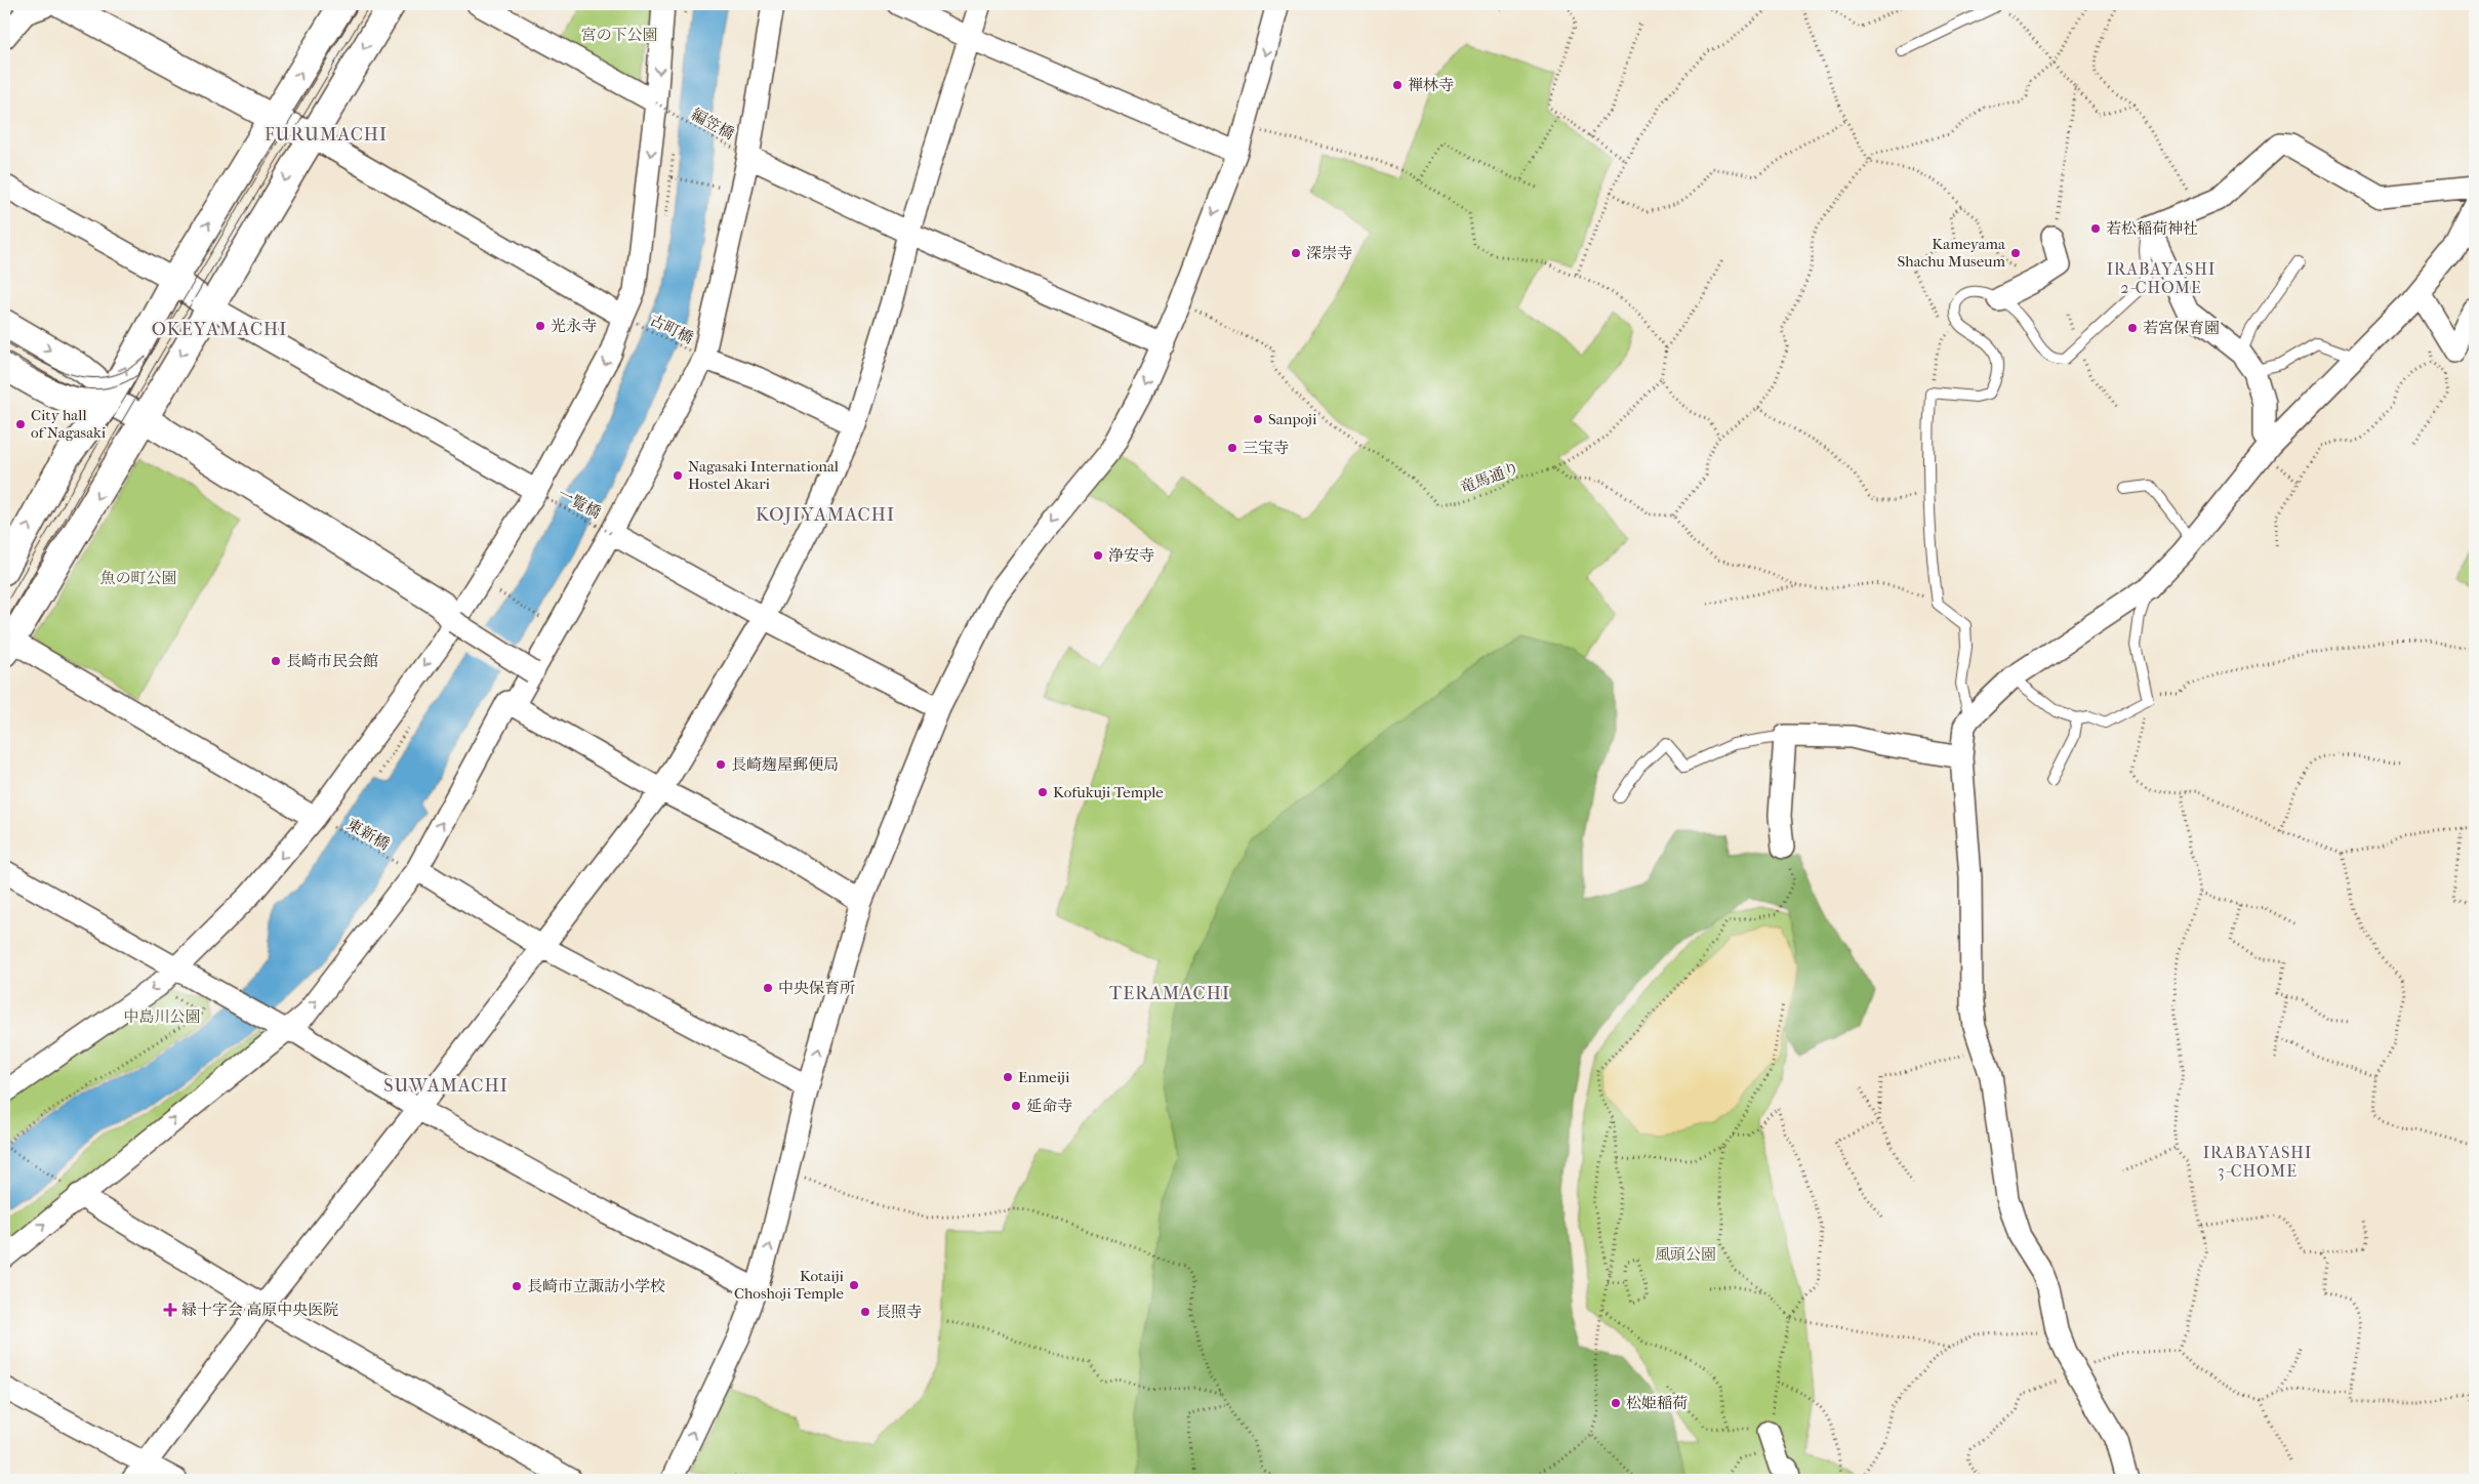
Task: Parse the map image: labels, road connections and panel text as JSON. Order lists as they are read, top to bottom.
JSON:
{
  "streets": {
    "path": [
      "編笠橋",
      "古町橋",
      "竜馬通り",
      "一覧橋",
      "東新橋"
    ]
  },
  "districts": [
    "FURUMACHI",
    "IRABAYASHI 2-CHOME",
    "OKEYAMACHI",
    "KOJIYAMACHI",
    "TERAMACHI",
    "SUWAMACHI",
    "IRABAYASHI 3-CHOME"
  ],
  "parks": [
    "宮の下公園",
    "魚の町公園",
    "中島川公園",
    "風頭公園"
  ],
  "places": {
    "other": [
      "禅林寺",
      "若松稲荷神社",
      "深崇寺",
      "Kameyama Shachu Museum",
      "光永寺",
      "若宮保育園",
      "Sanpoji",
      "City hall of Nagasaki",
      "三宝寺",
      "Nagasaki International Hostel Akari",
      "浄安寺",
      "長崎市民会館",
      "長崎麹屋郵便局",
      "Kofukuji Temple",
      "中央保育所",
      "Enmeiji",
      "延命寺",
      "Kotaiji Choshoji Temple",
      "長崎市立諏訪小学校",
      "長照寺",
      "松姫稲荷"
    ],
    "health": ["緑十字会 高原中央医院"]
  }
}
